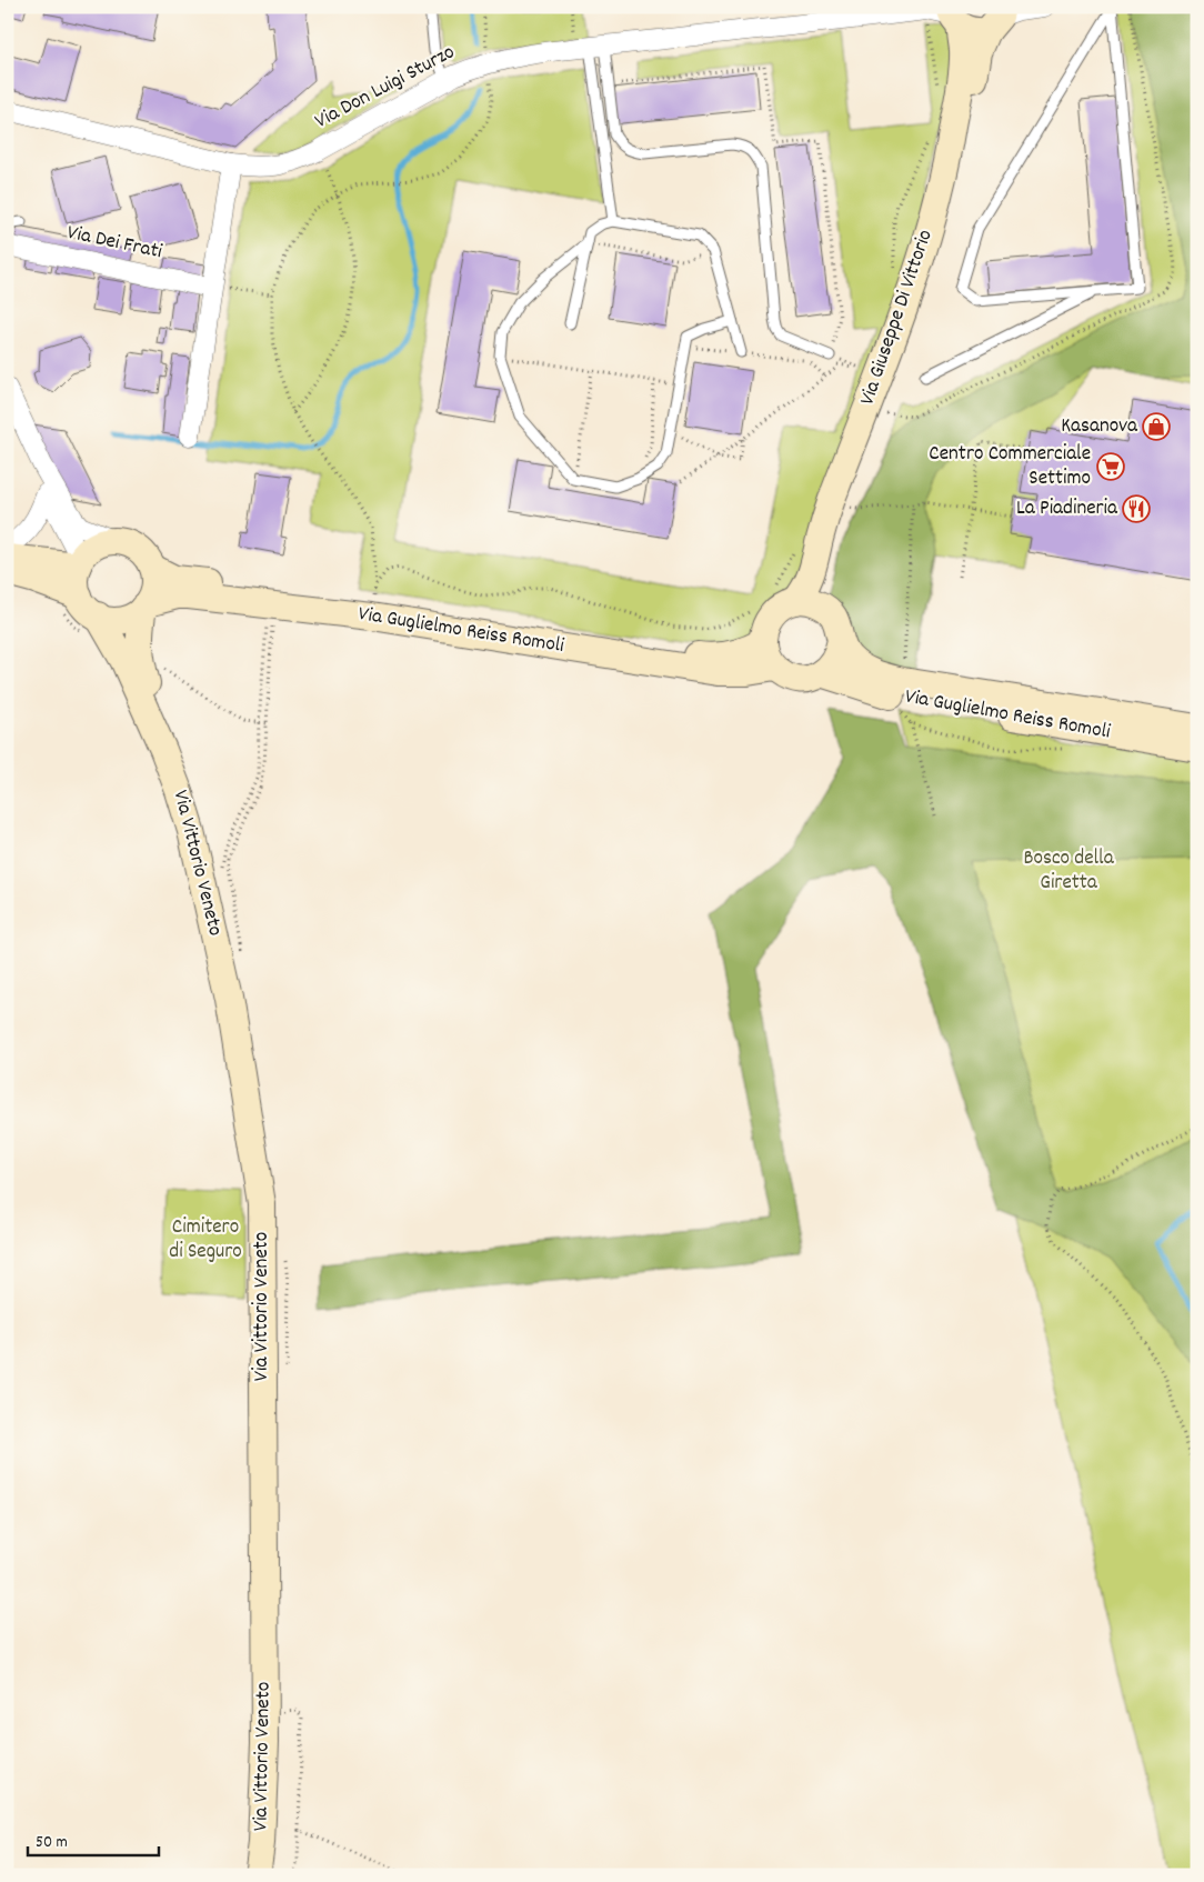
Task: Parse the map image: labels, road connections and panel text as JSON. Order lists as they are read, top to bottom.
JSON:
{
  "streets": {
    "street": [
      "Via Don Luigi Sturzo",
      "Via Dei Frati",
      "Via Giuseppe Di Vittorio",
      "Via Guglielmo Reiss Romoli",
      "Via Vittorio Veneto"
    ]
  },
  "crossings": [
    ["Via Don Luigi Sturzo", "Via Giuseppe Di Vittorio"],
    ["Via Giuseppe Di Vittorio", "Via Guglielmo Reiss Romoli"]
  ],
  "parks": ["Bosco della Giretta", "Cimitero di Seguro"],
  "places": {
    "shop": ["Kasanova"],
    "supermarket": ["Centro Commerciale Settimo"],
    "restaurant": ["La Piadineria"]
  },
  "scale_bar": "50 m"
}
